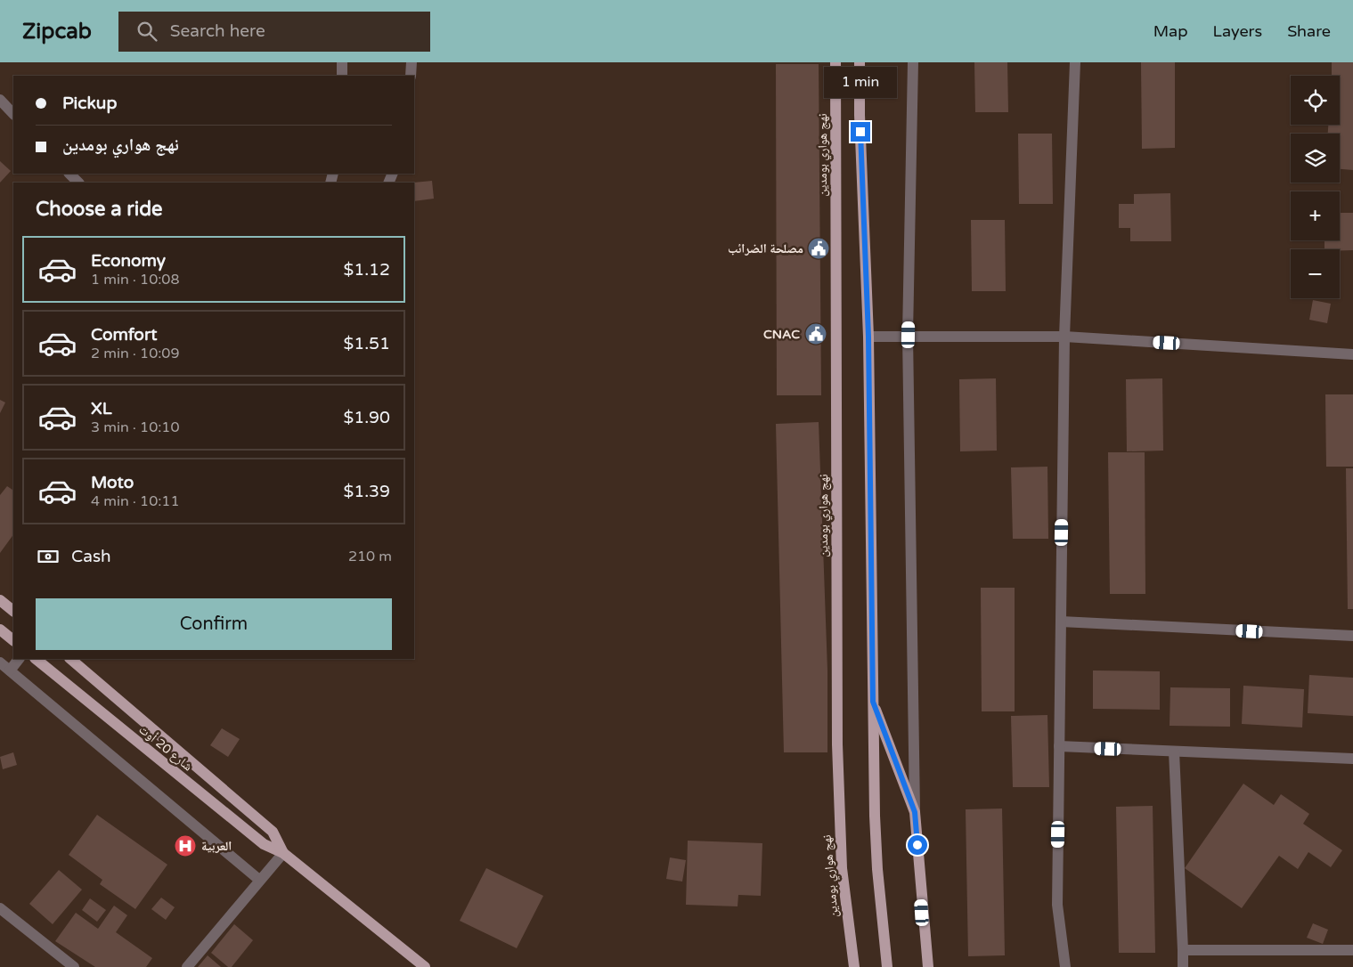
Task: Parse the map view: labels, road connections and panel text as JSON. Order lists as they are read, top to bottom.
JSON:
{
  "streets": {
    "main road": ["نهج هواري بومدين", "شارع 20 أوت"]
  },
  "places": {
    "public building": ["مصلحة الضرائب", "CNAC"],
    "hospital": ["العربية"]
  },
  "page": {
    "header": "Zipcab",
    "search": "Search here",
    "nav": ["Map", "Layers", "Share"],
    "bubble": "1 min",
    "map_buttons": ["+", "−"],
    "banner": ["Pickup", "نهج هواري بومدين"],
    "heading": "Choose a ride",
    "list": [
      {
        "name": "Economy",
        "note": "1 min · 10:08",
        "value": "$1.12"
      },
      {
        "name": "Comfort",
        "note": "2 min · 10:09",
        "value": "$1.51"
      },
      {
        "name": "XL",
        "note": "3 min · 10:10",
        "value": "$1.90"
      },
      {
        "name": "Moto",
        "note": "4 min · 10:11",
        "value": "$1.39"
      }
    ],
    "pay": ["Cash", "210 m"],
    "buttons": "Confirm"
  }
}
